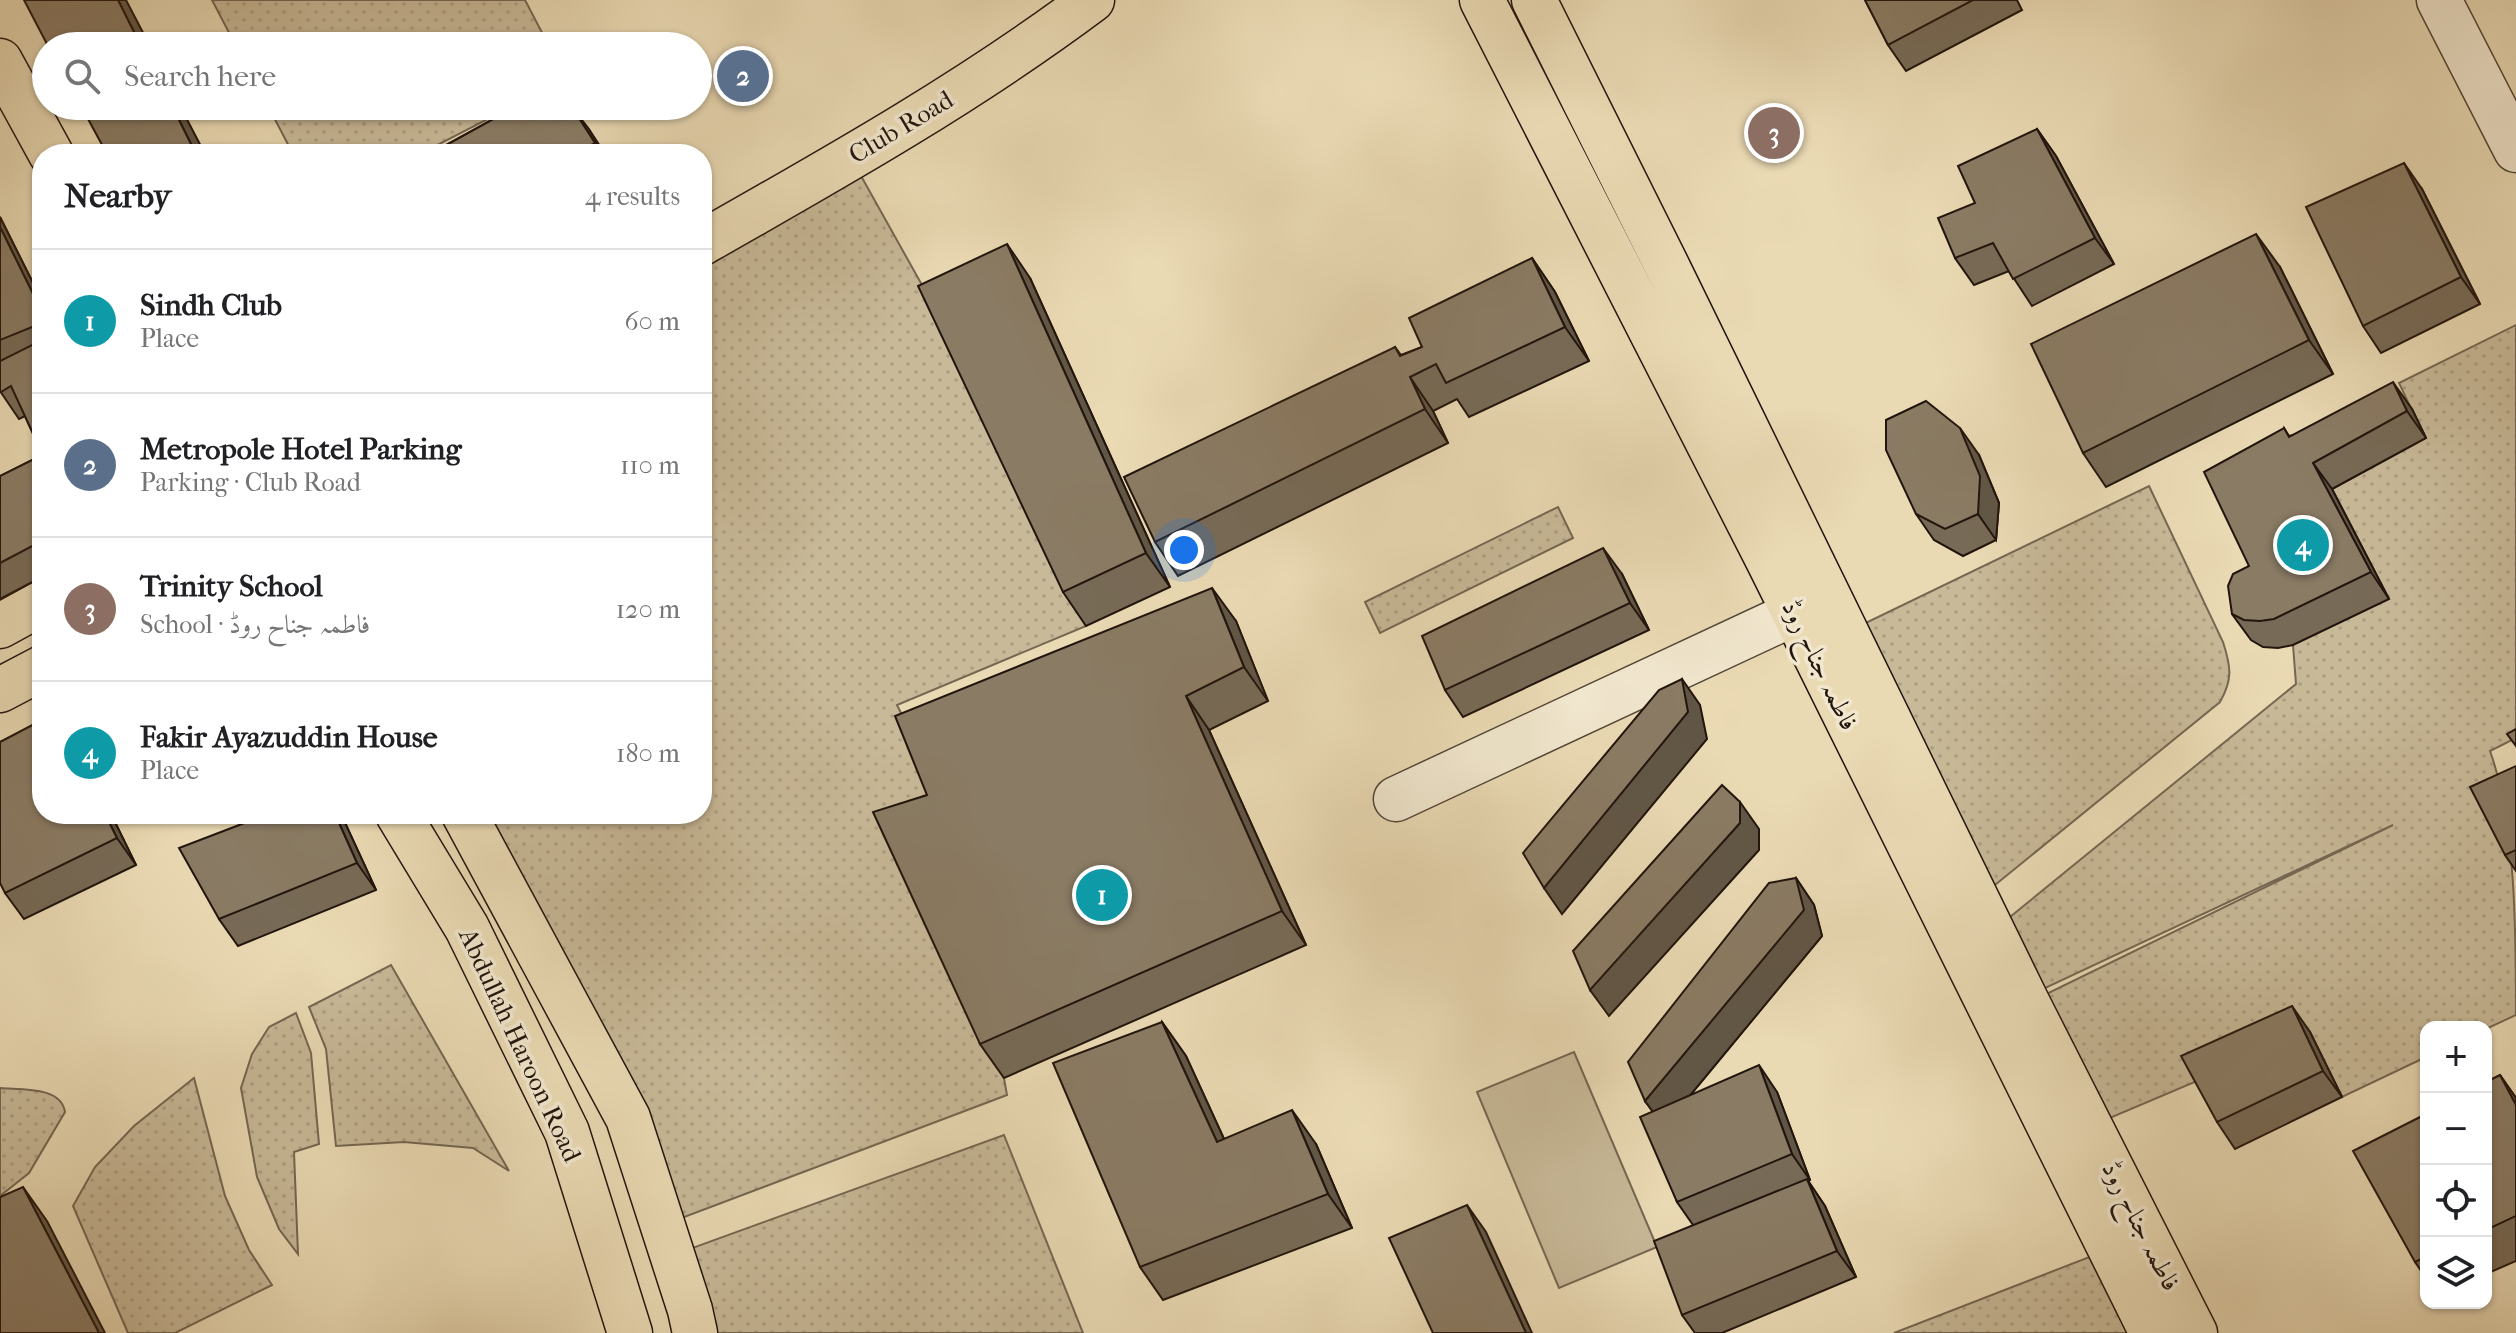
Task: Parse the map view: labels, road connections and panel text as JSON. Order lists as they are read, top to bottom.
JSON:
{
  "streets": {
    "main road": ["Club Road", "فاطمہ جناح روڈ", "Abdullah Haroon Road"]
  },
  "page": {
    "search": "Search here",
    "pins": [
      "2",
      "3",
      "4",
      "1"
    ],
    "heading": ["Nearby", "4 results"],
    "list": [
      {
        "mark": "1",
        "name": "Sindh Club",
        "note": "Place",
        "value": "60 m"
      },
      {
        "mark": "2",
        "name": "Metropole Hotel Parking",
        "note": "Parking · Club Road",
        "value": "110 m"
      },
      {
        "mark": "3",
        "name": "Trinity School",
        "note": "School · فاطمہ جناح روڈ",
        "value": "120 m"
      },
      {
        "mark": "4",
        "name": "Fakir Ayazuddin House",
        "note": "Place",
        "value": "180 m"
      }
    ],
    "map_buttons": ["+", "−"]
  }
}
